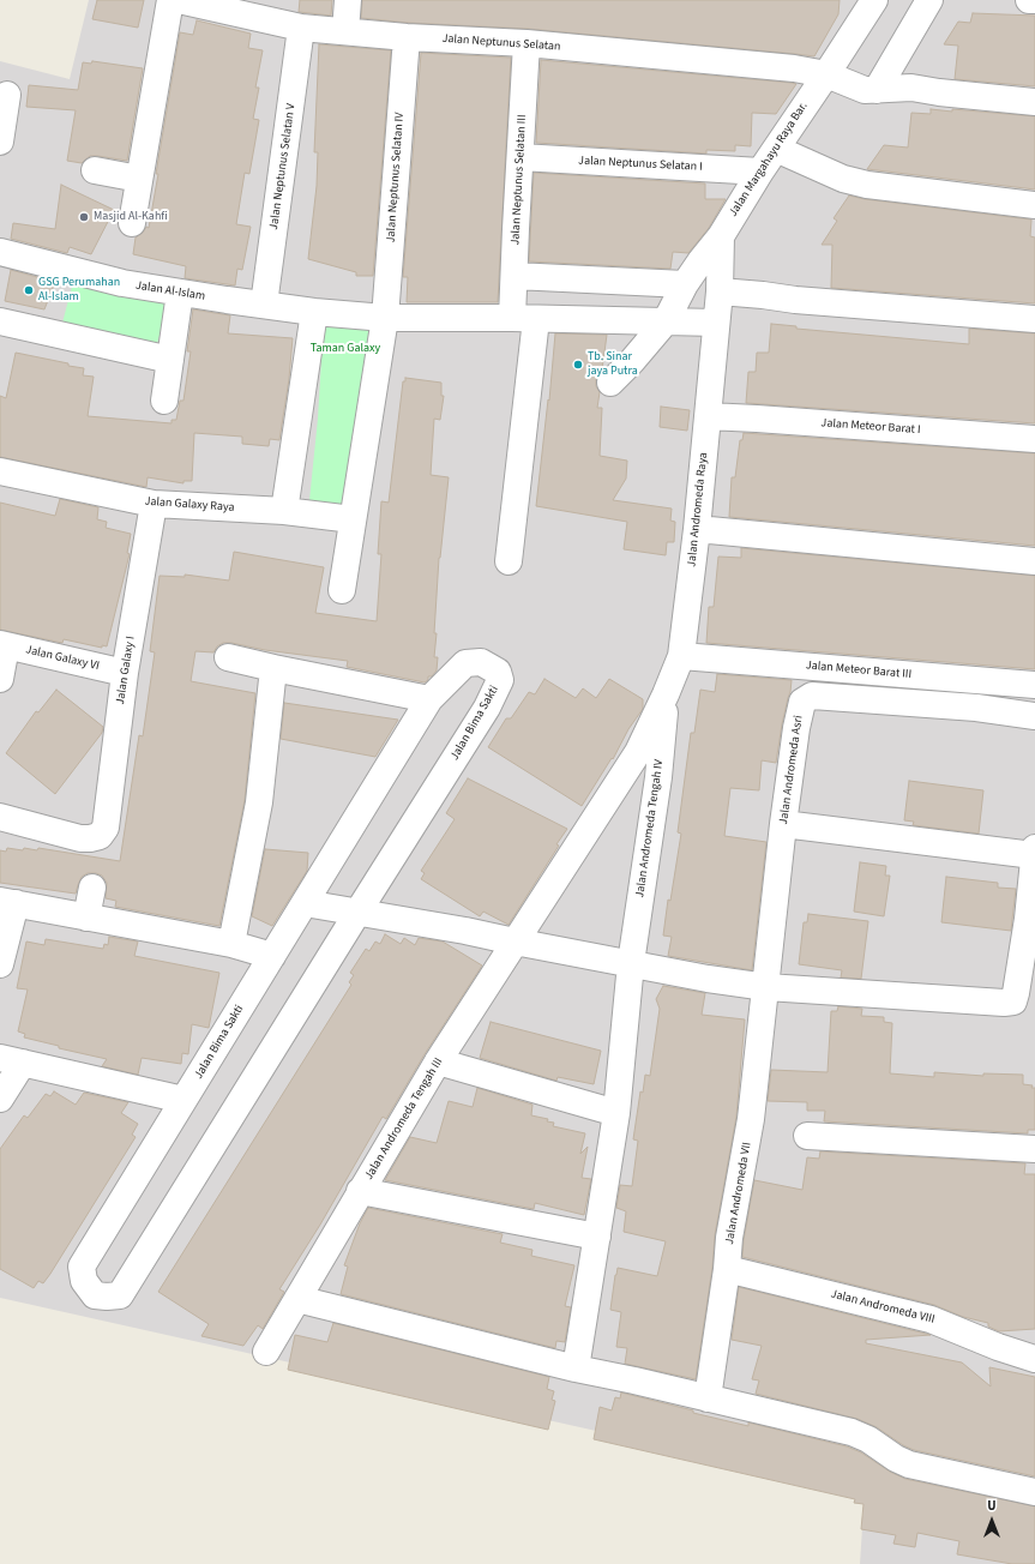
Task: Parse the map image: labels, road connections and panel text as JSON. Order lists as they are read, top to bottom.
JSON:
{
  "streets": {
    "street": [
      "Jalan Neptunus Selatan",
      "Jalan Margahayu Raya Bar.",
      "Jalan Neptunus Selatan I",
      "Jalan Neptunus Selatan V",
      "Jalan Neptunus Selatan IV",
      "Jalan Neptunus Selatan III",
      "Jalan Al-Islam",
      "Jalan Meteor Barat I",
      "Jalan Galaxy Raya",
      "Jalan Andromeda Raya",
      "Jalan Galaxy VI",
      "Jalan Galaxy I",
      "Jalan Meteor Barat III",
      "Jalan Bima Sakti",
      "Jalan Andromeda Asri",
      "Jalan Andromeda Tengah IV",
      "Jalan Andromeda Tengah III",
      "Jalan Andromeda VII",
      "Jalan Andromeda VIII"
    ]
  },
  "crossings": [
    ["Jalan Neptunus Selatan", "Jalan Margahayu Raya Bar."],
    ["Jalan Neptunus Selatan", "Jalan Neptunus Selatan V"],
    ["Jalan Neptunus Selatan", "Jalan Neptunus Selatan IV"],
    ["Jalan Neptunus Selatan", "Jalan Neptunus Selatan III"],
    ["Jalan Margahayu Raya Bar.", "Jalan Neptunus Selatan I"],
    ["Jalan Margahayu Raya Bar.", "Jalan Al-Islam"],
    ["Jalan Margahayu Raya Bar.", "Jalan Andromeda Raya"],
    ["Jalan Neptunus Selatan I", "Jalan Neptunus Selatan III"],
    ["Jalan Neptunus Selatan V", "Jalan Al-Islam"],
    ["Jalan Neptunus Selatan IV", "Jalan Al-Islam"],
    ["Jalan Neptunus Selatan III", "Jalan Al-Islam"],
    ["Jalan Al-Islam", "Jalan Andromeda Raya"],
    ["Jalan Meteor Barat I", "Jalan Andromeda Raya"],
    ["Jalan Galaxy Raya", "Jalan Galaxy I"],
    ["Jalan Andromeda Raya", "Jalan Meteor Barat III"],
    ["Jalan Andromeda Raya", "Jalan Andromeda Tengah IV"],
    ["Jalan Andromeda Raya", "Jalan Andromeda Tengah III"],
    ["Jalan Galaxy VI", "Jalan Galaxy I"],
    ["Jalan Andromeda Asri", "Jalan Andromeda VII"],
    ["Jalan Andromeda Tengah IV", "Jalan Andromeda Tengah III"],
    ["Jalan Andromeda VII", "Jalan Andromeda VIII"]
  ],
  "parks": ["Taman Galaxy"],
  "places": ["Masjid Al-Kahfi", "GSG Perumahan Al-Islam", "Tb. Sinar jaya Putra"],
  "north": "top"
}
